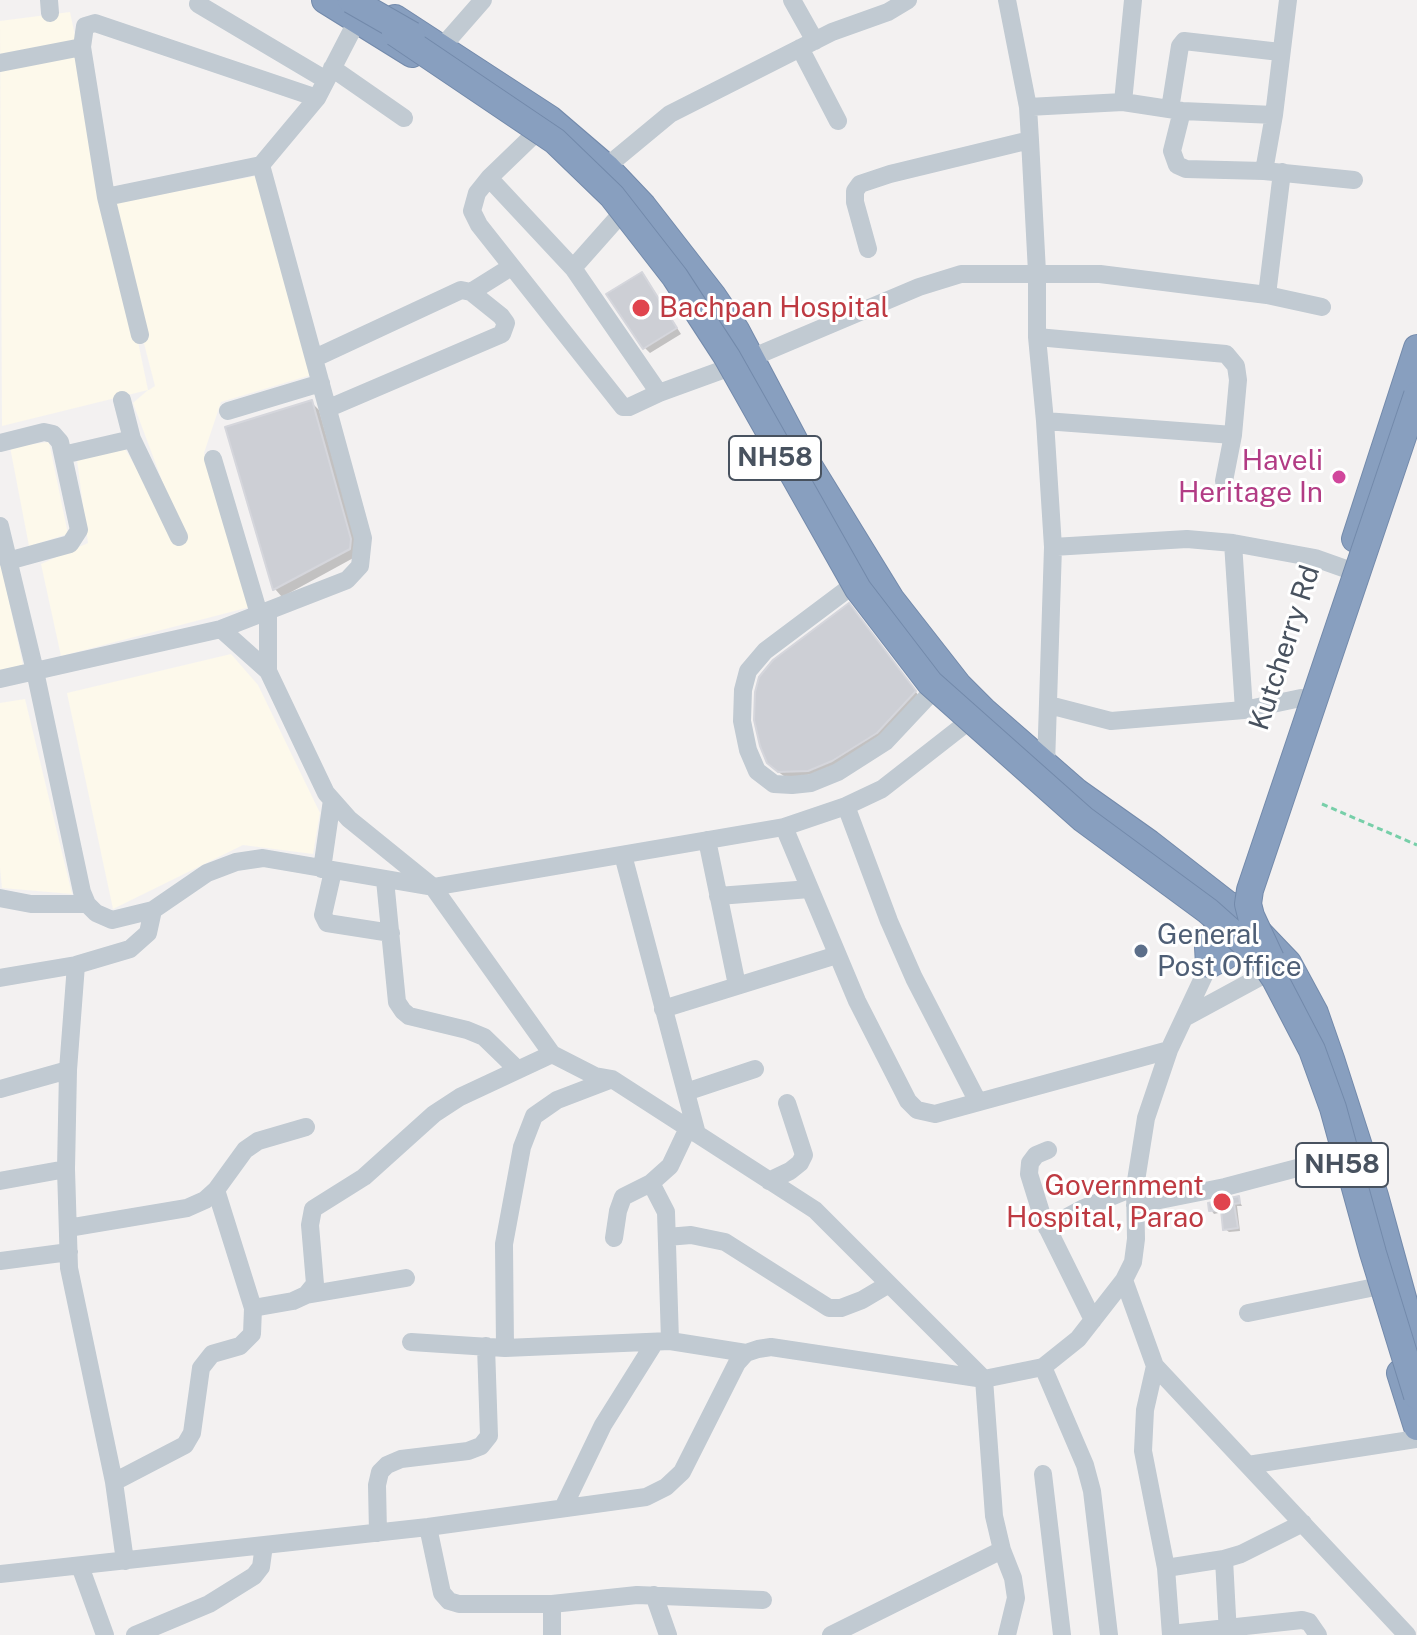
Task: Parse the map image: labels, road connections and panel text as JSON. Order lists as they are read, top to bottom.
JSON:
{
  "streets": {
    "highway": ["NH58", "Kutcherry Rd"]
  },
  "crossings": [
    ["NH58", "Kutcherry Rd"]
  ],
  "places": [
    "Bachpan Hospital",
    "Haveli Heritage In",
    "General Post Office",
    "Government Hospital, Parao"
  ]
}
